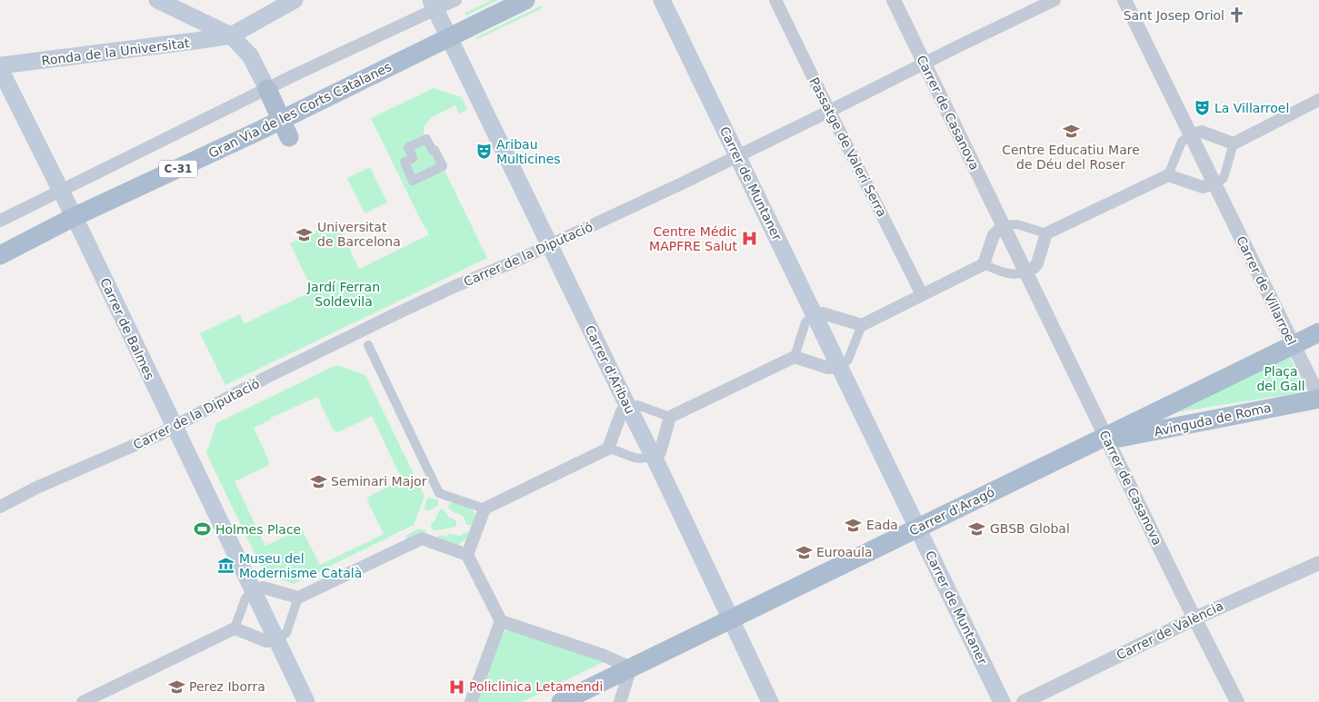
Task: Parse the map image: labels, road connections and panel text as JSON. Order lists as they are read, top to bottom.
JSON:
{
  "streets": {
    "main road": [
      "Ronda de la Universitat",
      "Gran Via de les Corts Catalanes",
      "C-31",
      "Carrer de Muntaner",
      "Carrer de Balmes",
      "Carrer d'Aribau",
      "Avinguda de Roma",
      "Carrer d'Aragó"
    ],
    "street": [
      "Carrer de Casanova",
      "Passatge de Valeri Serra",
      "Carrer de la Diputació",
      "Carrer de Villarroel",
      "Carrer de València"
    ]
  },
  "crossings": [
    ["Gran Via de les Corts Catalanes", "Carrer de Balmes"],
    ["Gran Via de les Corts Catalanes", "Carrer d'Aribau"],
    ["Carrer de Casanova", "Carrer de la Diputació"],
    ["Carrer de Casanova", "Avinguda de Roma"],
    ["Carrer de Casanova", "Carrer d'Aragó"],
    ["Carrer de Casanova", "Carrer de València"],
    ["Passatge de Valeri Serra", "Carrer de la Diputació"],
    ["Carrer de Muntaner", "Carrer de la Diputació"],
    ["Carrer de Muntaner", "Carrer d'Aragó"],
    ["Carrer de la Diputació", "Carrer de Balmes"],
    ["Carrer de la Diputació", "Carrer d'Aribau"],
    ["Carrer de Villarroel", "Avinguda de Roma"],
    ["Carrer de Villarroel", "Carrer d'Aragó"],
    ["Carrer d'Aribau", "Carrer d'Aragó"],
    ["Avinguda de Roma", "Carrer d'Aragó"]
  ],
  "parks": ["Jardí Ferran Soldevila", "Plaça del Gall"],
  "places": {
    "church": ["Sant Josep Oriol"],
    "theatre": ["La Villarroel", "Aribau Multicines"],
    "school or university": [
      "Centre Educatiu Mare de Déu del Roser",
      "Universitat de Barcelona",
      "Seminari Major",
      "Eada",
      "GBSB Global",
      "Euroaula",
      "Perez Iborra"
    ],
    "hospital": ["Centre Médic MAPFRE Salut", "Policlinica Letamendi"],
    "sports": ["Holmes Place"],
    "museum": ["Museu del Modernisme Català"]
  }
}
